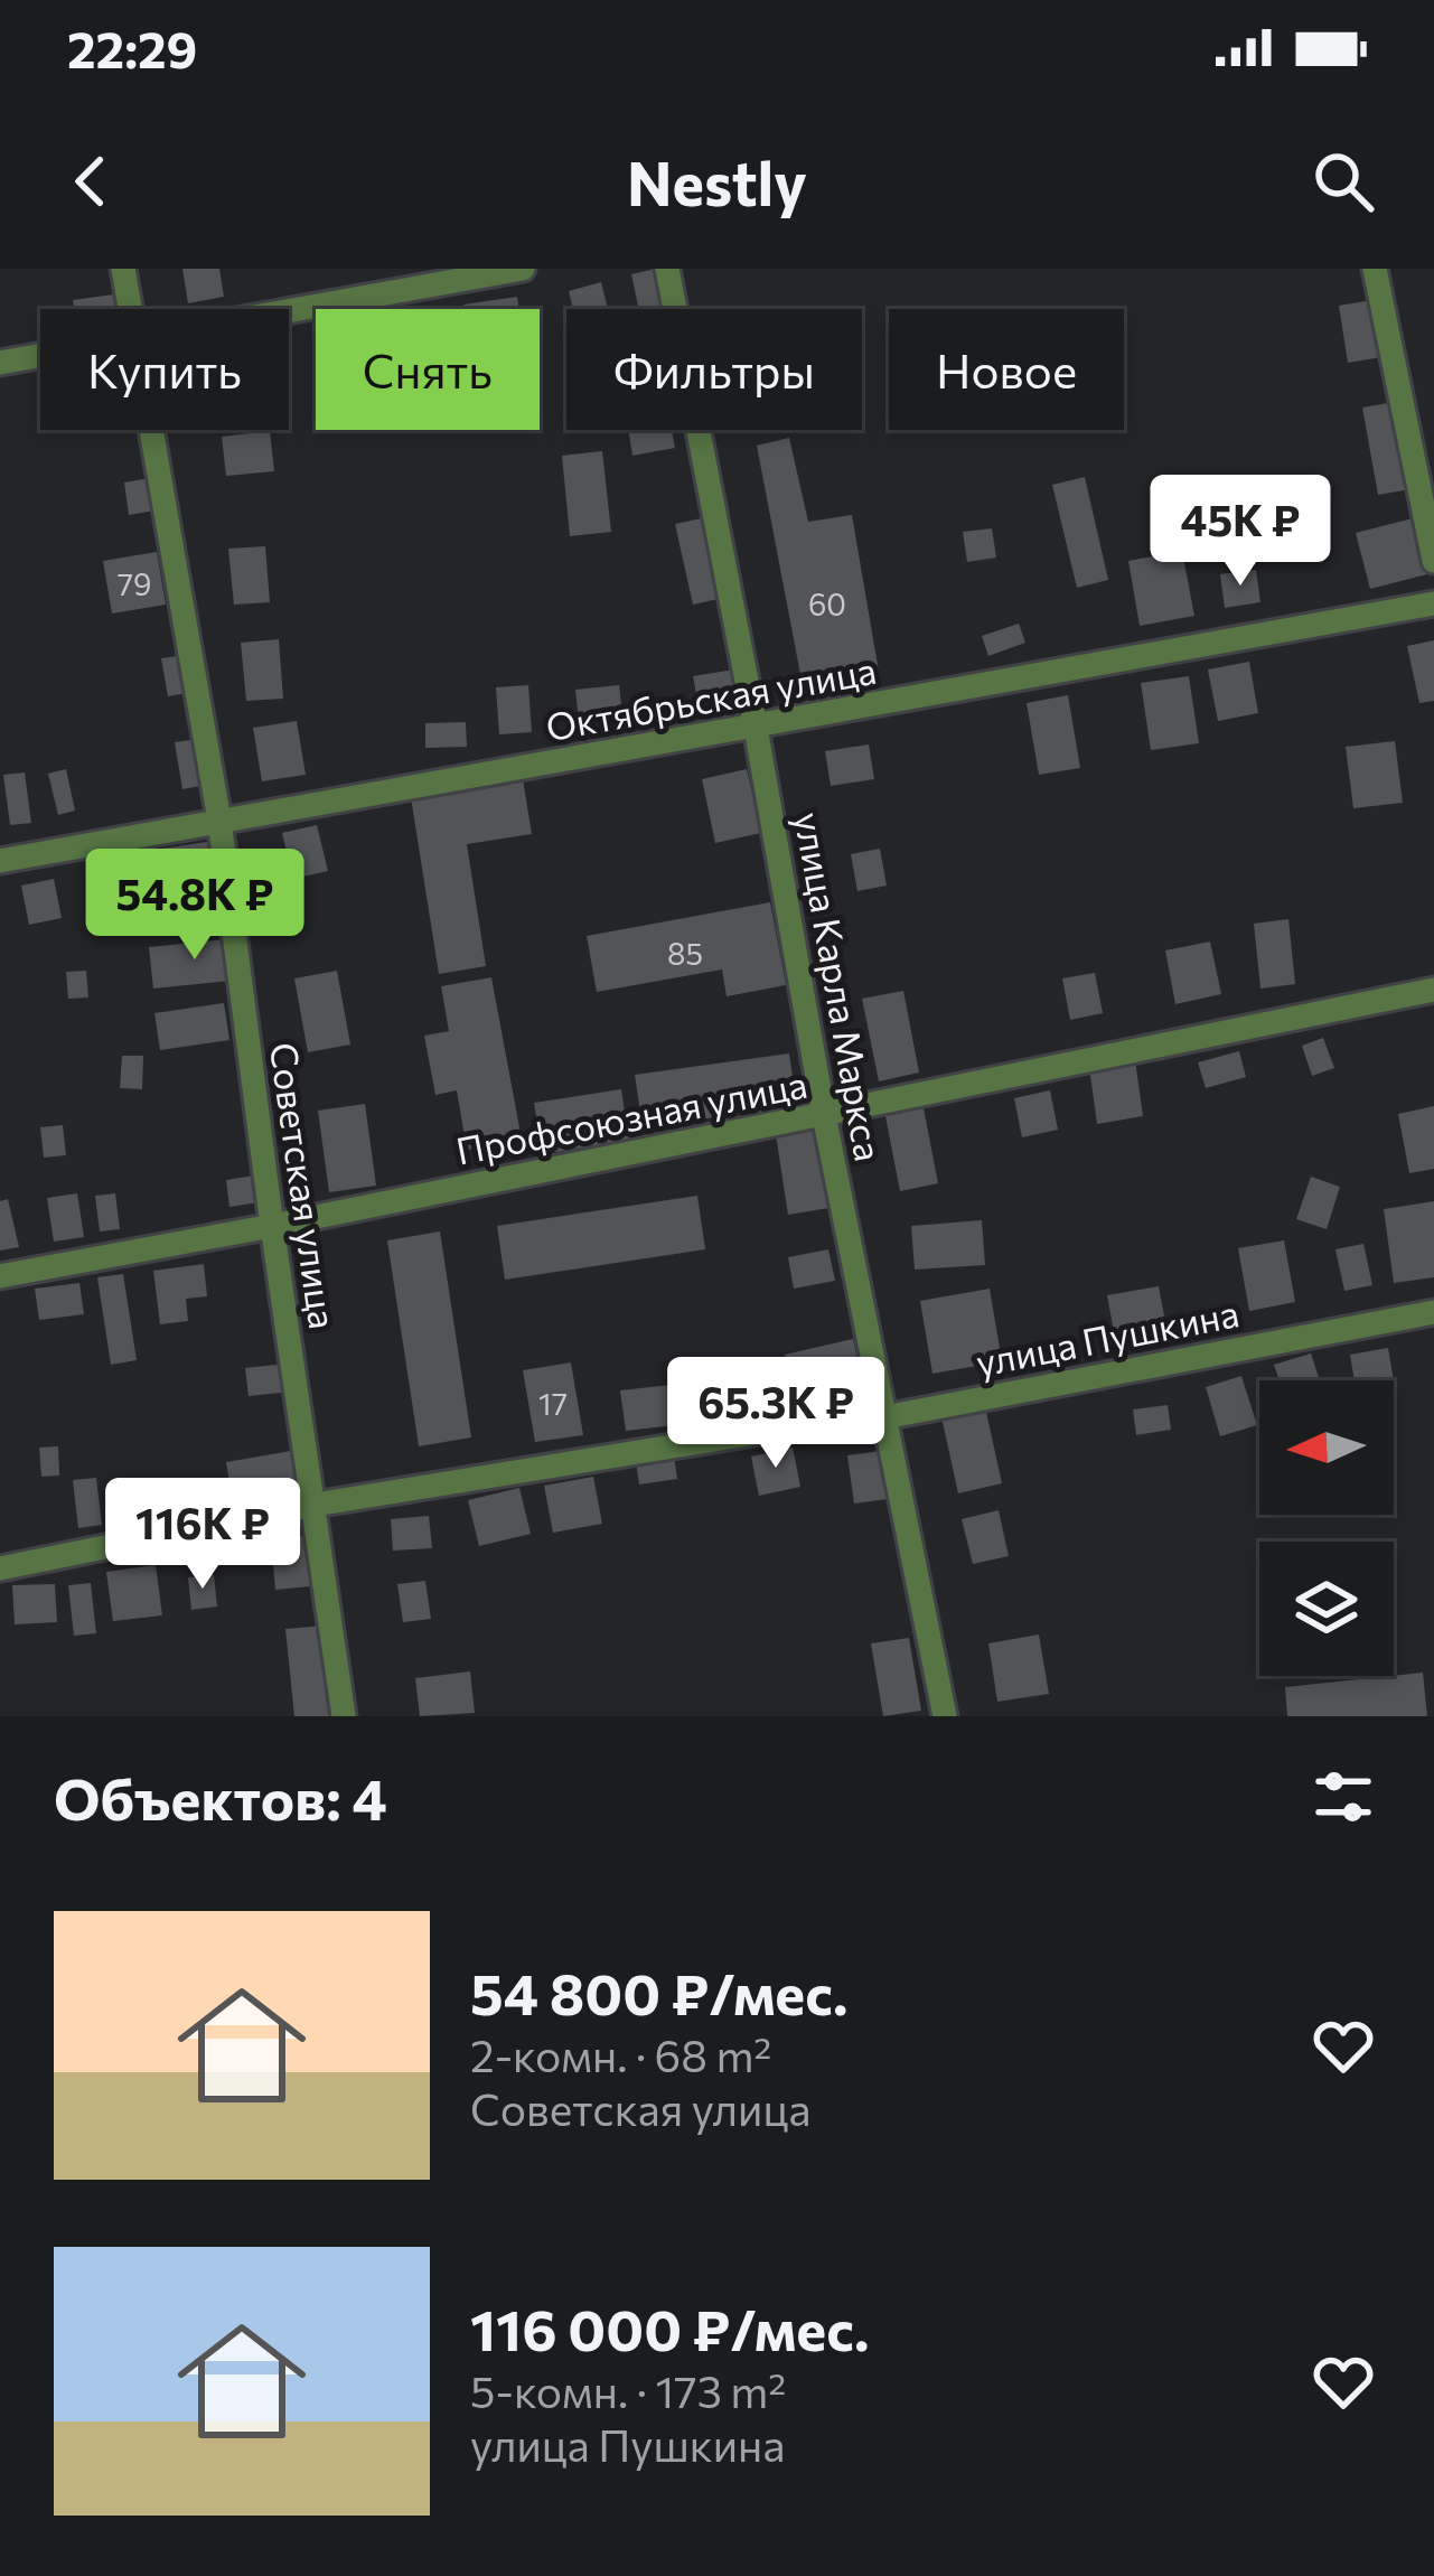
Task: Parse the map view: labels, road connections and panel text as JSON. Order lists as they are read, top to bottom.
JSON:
{
  "streets": {
    "street": [
      "Октябрьская улица",
      "улица Карла Маркса",
      "Профсоюзная улица",
      "Советская улица",
      "улица Пушкина"
    ]
  },
  "crossings": [
    ["Октябрьская улица", "улица Карла Маркса"],
    ["Октябрьская улица", "Советская улица"],
    ["улица Карла Маркса", "Профсоюзная улица"],
    ["улица Карла Маркса", "улица Пушкина"],
    ["Профсоюзная улица", "Советская улица"],
    ["Советская улица", "улица Пушкина"]
  ],
  "house_numbers": [
    "79",
    "60",
    "85",
    "17"
  ],
  "north": "left",
  "page": {
    "status": "22:29",
    "header": "Nestly",
    "chip": [
      "Купить",
      "Снять",
      "Фильтры",
      "Новое"
    ],
    "price": [
      "45K ₽",
      "54.8K ₽",
      "65.3K ₽",
      "116K ₽"
    ],
    "heading": "Объектов: 4",
    "list": [
      {
        "name": "54 800 ₽/мес.",
        "note": "2-комн. · 68 m² · Советская улица"
      },
      {
        "name": "116 000 ₽/мес.",
        "note": "5-комн. · 173 m² · улица Пушкина"
      }
    ]
  }
}
